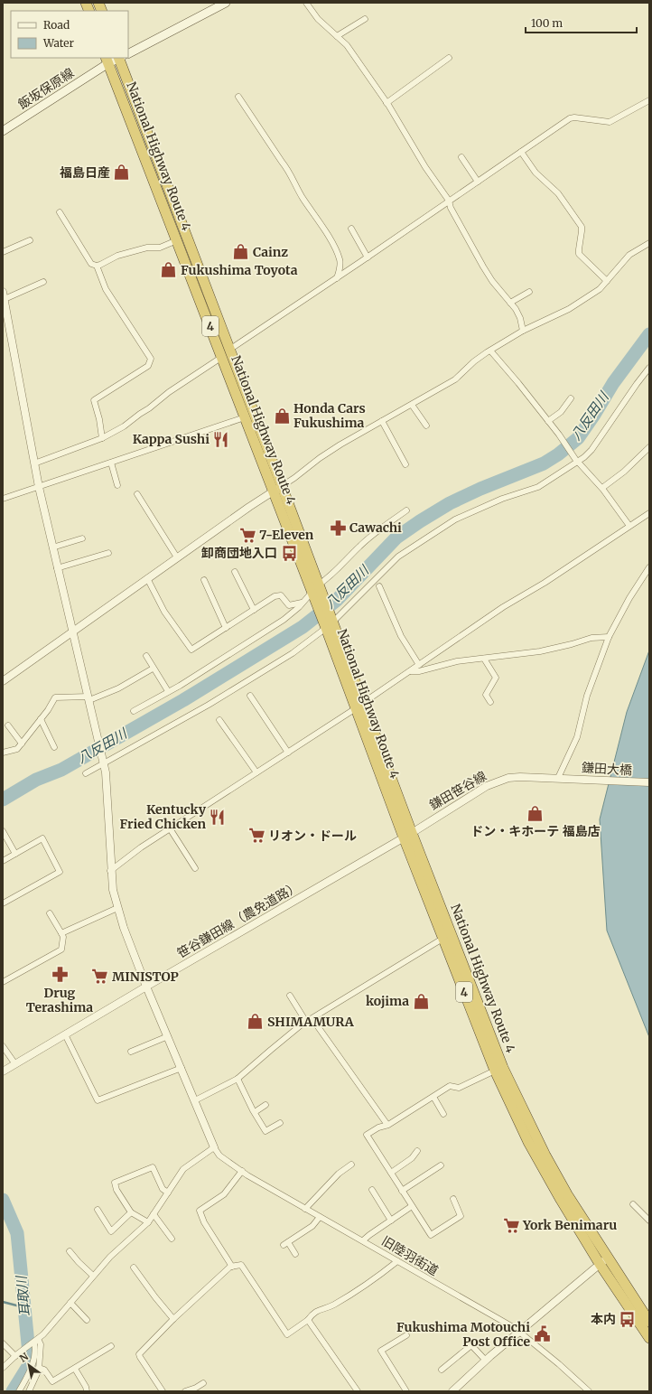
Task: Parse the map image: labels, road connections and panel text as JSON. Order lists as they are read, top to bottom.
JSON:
{
  "streets": {
    "highway": ["National Highway Route 4", "4"],
    "main road": ["飯坂保原線"],
    "street": [
      "鎌田大橋",
      "鎌田笹谷線",
      "笹谷鎌田線（農免道路）",
      "旧陸羽街道"
    ]
  },
  "crossings": [
    ["飯坂保原線", "National Highway Route 4"],
    ["National Highway Route 4", "鎌田笹谷線"],
    ["National Highway Route 4", "笹谷鎌田線（農免道路）"],
    ["鎌田大橋", "鎌田笹谷線"],
    ["鎌田笹谷線", "笹谷鎌田線（農免道路）"]
  ],
  "water": ["八反田川", "耳取川"],
  "places": {
    "shop": [
      "福島日産",
      "Cainz",
      "Fukushima Toyota",
      "Honda Cars Fukushima",
      "ドン・キホーテ 福島店",
      "kojima",
      "SHIMAMURA"
    ],
    "restaurant": ["Kappa Sushi", "Kentucky Fried Chicken"],
    "pharmacy": ["Cawachi", "Drug Terashima"],
    "supermarket": [
      "7-Eleven",
      "リオン・ドール",
      "MINISTOP",
      "York Benimaru"
    ],
    "bus stop": ["卸商団地入口", "本内"],
    "public building": ["Fukushima Motouchi Post Office"]
  },
  "legend": ["Road", "Water"],
  "scale_bar": "100 m",
  "north": "top left"
}
